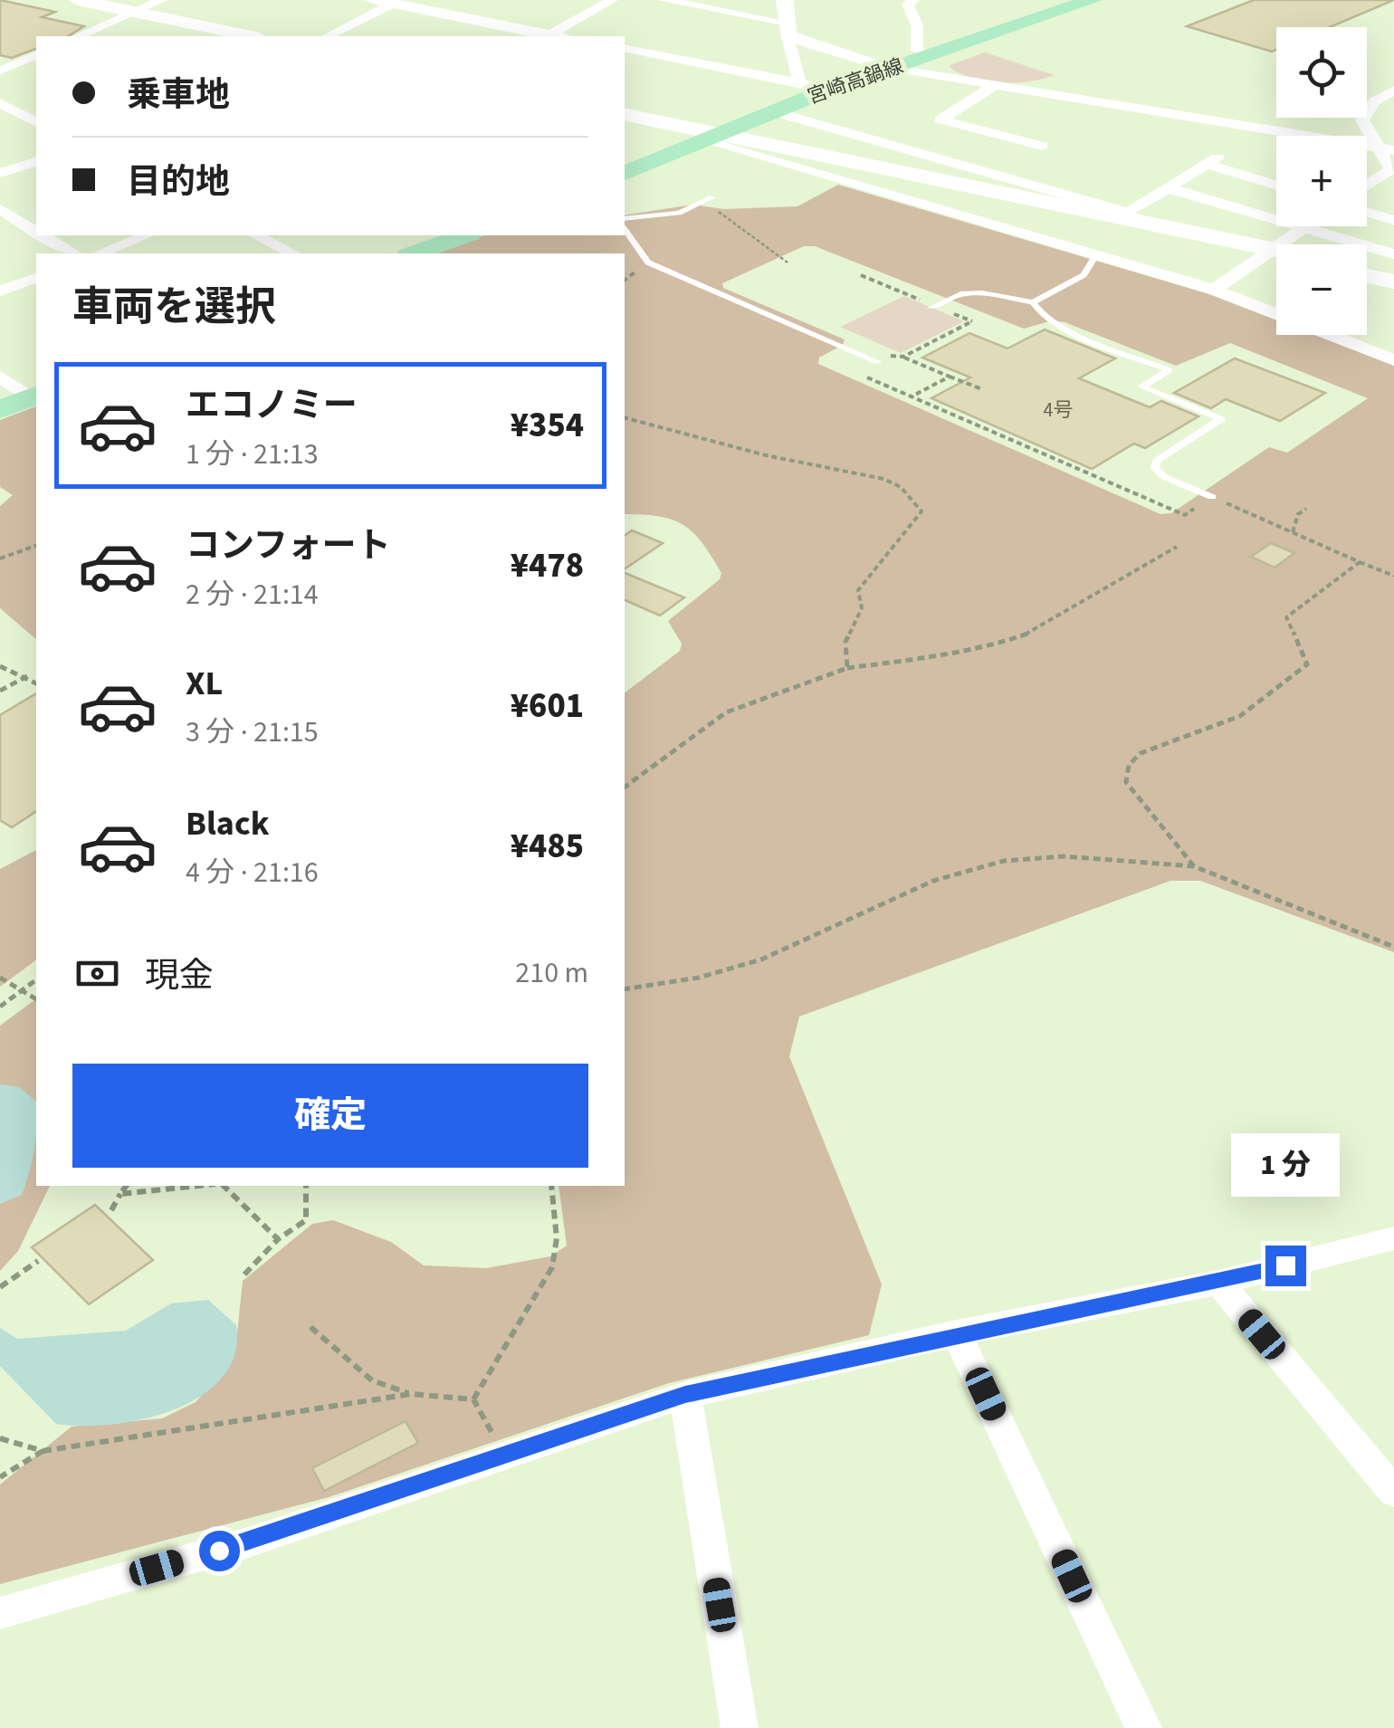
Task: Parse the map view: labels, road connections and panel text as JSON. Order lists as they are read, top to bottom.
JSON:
{
  "streets": {
    "main road": ["宮崎高鍋線"]
  },
  "house_numbers": ["4号"],
  "page": {
    "map_buttons": ["+", "−"],
    "banner": ["乗車地", "目的地"],
    "heading": "車両を選択",
    "list": [
      {
        "name": "エコノミー",
        "note": "1 分 · 21:13",
        "value": "¥354"
      },
      {
        "name": "コンフォート",
        "note": "2 分 · 21:14",
        "value": "¥478"
      },
      {
        "name": "XL",
        "note": "3 分 · 21:15",
        "value": "¥601"
      },
      {
        "name": "Black",
        "note": "4 分 · 21:16",
        "value": "¥485"
      }
    ],
    "pay": ["現金", "210 m"],
    "buttons": "確定",
    "bubble": "1 分"
  }
}
